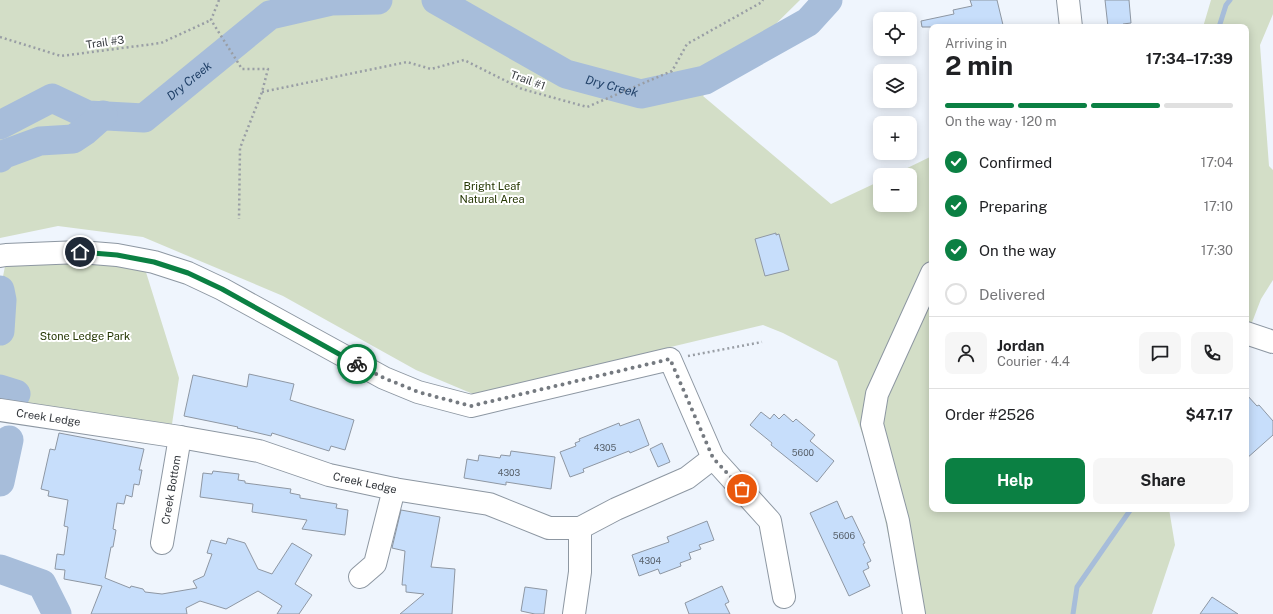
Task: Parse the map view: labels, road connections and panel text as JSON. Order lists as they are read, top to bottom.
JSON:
{
  "streets": {
    "street": ["Creek Ledge", "Creek Bottom"],
    "path": ["Trail #3", "Trail #1"]
  },
  "crossings": [
    ["Creek Ledge", "Creek Bottom"]
  ],
  "water": ["Dry Creek"],
  "parks": ["Bright Leaf Natural Area", "Stone Ledge Park"],
  "house_numbers": [
    "4305",
    "5600",
    "4303",
    "5606",
    "4304"
  ],
  "page": {
    "map_buttons": ["+", "−"],
    "heading": ["2 min", "Arriving in", "17:34–17:39"],
    "panel": [
      "Jordan",
      "Courier · 4.4",
      "Order #2526",
      "$47.17"
    ],
    "bar": "On the way · 120 m",
    "list": [
      ["Confirmed", "17:04"],
      ["Preparing", "17:10"],
      ["On the way", "17:30"],
      "Delivered"
    ],
    "buttons": ["Help", "Share"]
  }
}
